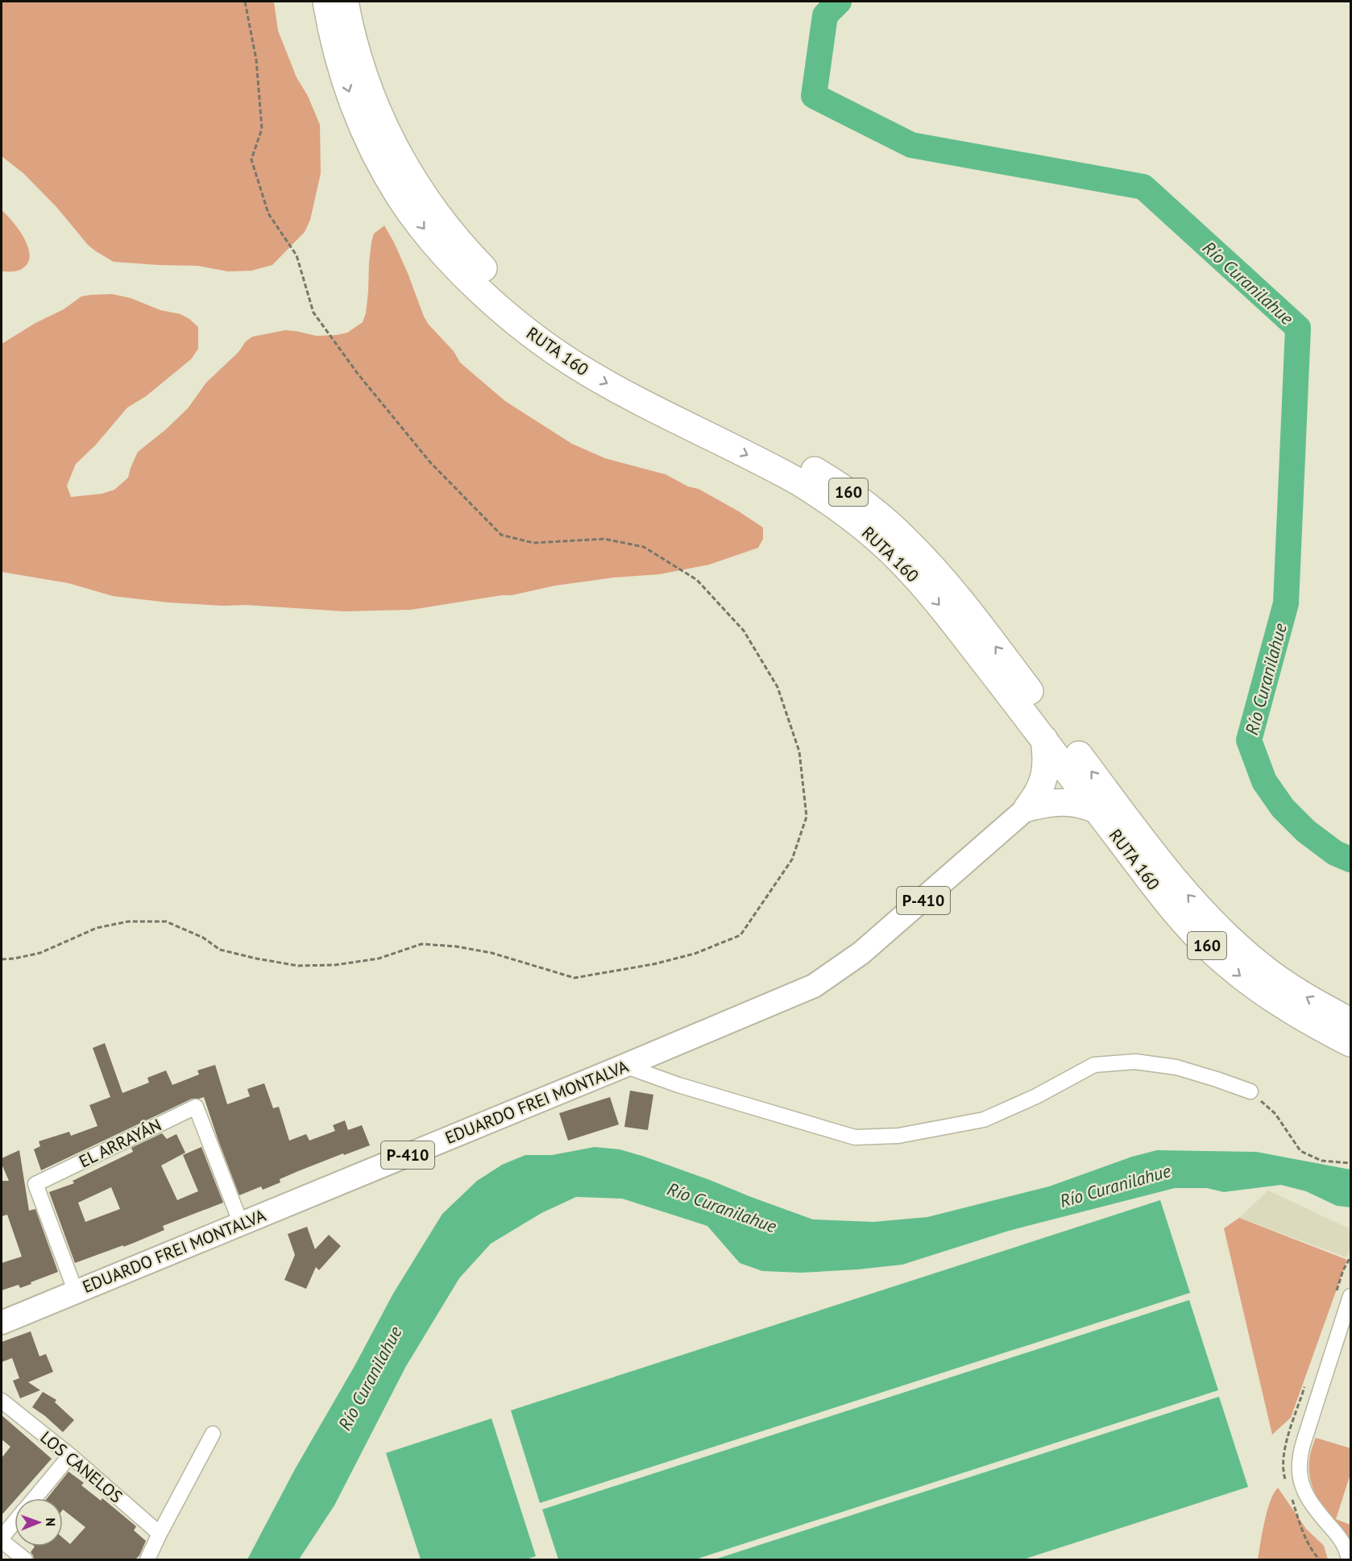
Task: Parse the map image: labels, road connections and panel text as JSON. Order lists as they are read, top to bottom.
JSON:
{
  "streets": {
    "highway": ["RUTA 160", "160"],
    "main road": ["P-410", "EDUARDO FREI MONTALVA"],
    "street": ["EL ARRAYÁN", "LOS CANELOS"]
  },
  "crossings": [
    ["EDUARDO FREI MONTALVA", "EL ARRAYÁN"]
  ],
  "water": ["Río Curanilahue"],
  "north": "right"
}
